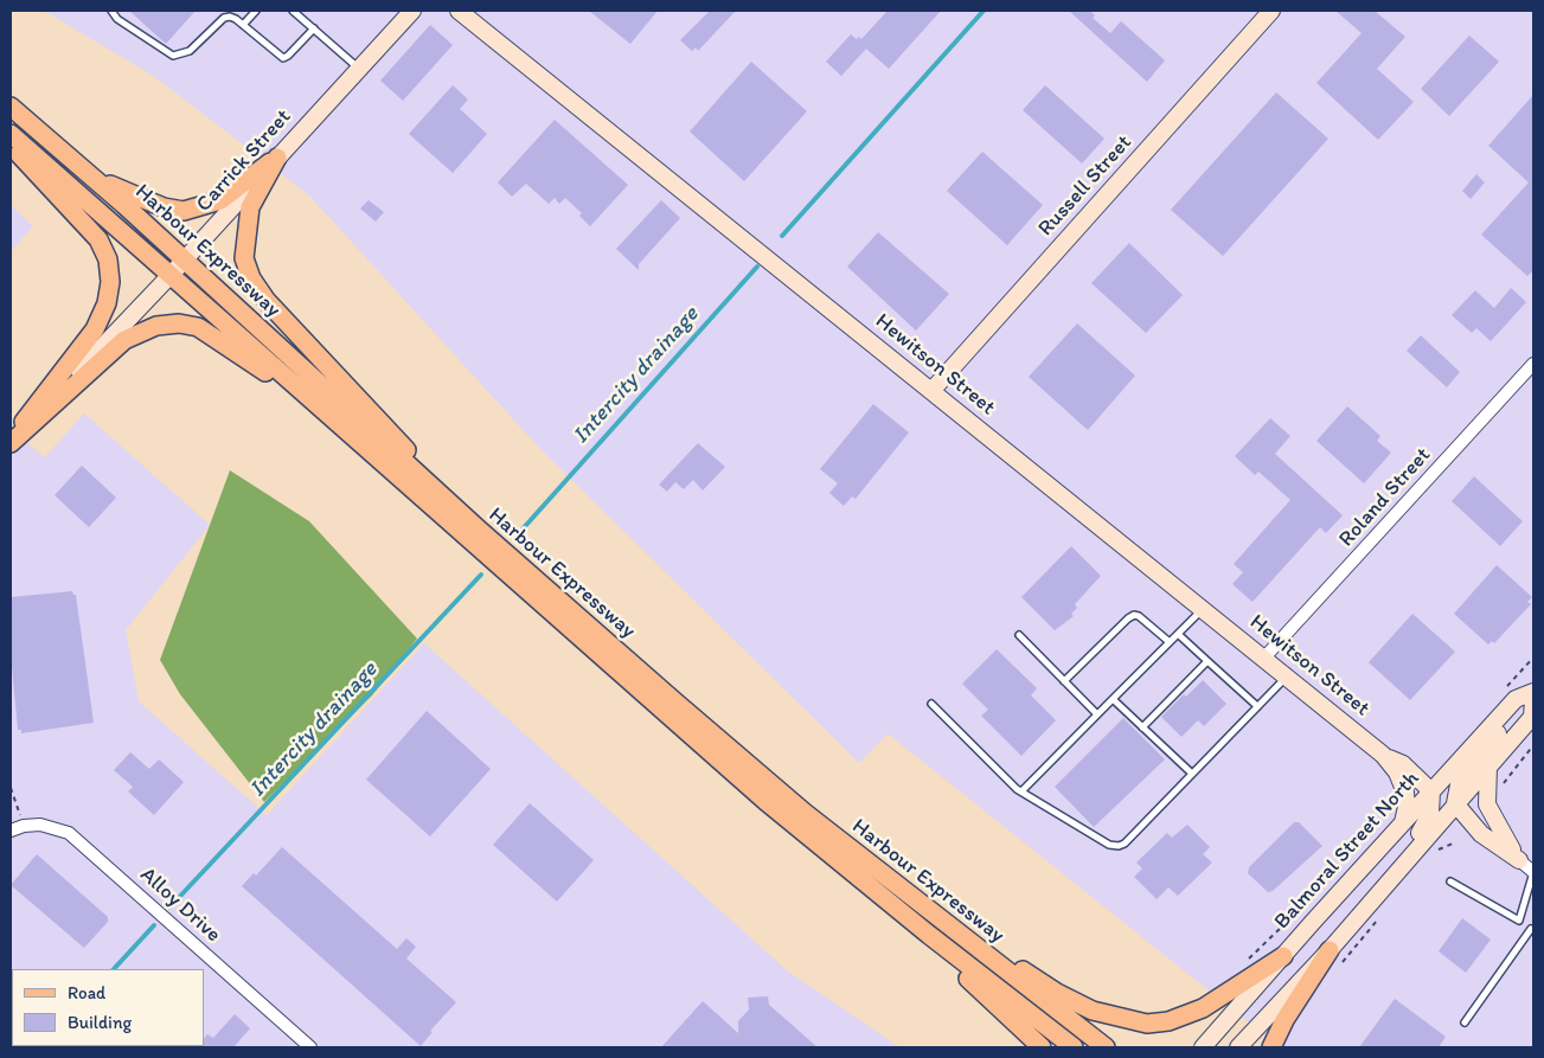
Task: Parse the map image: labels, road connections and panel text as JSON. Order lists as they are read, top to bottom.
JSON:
{
  "streets": {
    "main road": ["Harbour Expressway"],
    "street": [
      "Carrick Street",
      "Russell Street",
      "Hewitson Street",
      "Roland Street",
      "Balmoral Street North",
      "Alloy Drive"
    ]
  },
  "crossings": [
    ["Carrick Street", "Harbour Expressway"],
    ["Russell Street", "Hewitson Street"],
    ["Hewitson Street", "Roland Street"]
  ],
  "water": ["Intercity drainage"],
  "legend": ["Road", "Building"]
}
